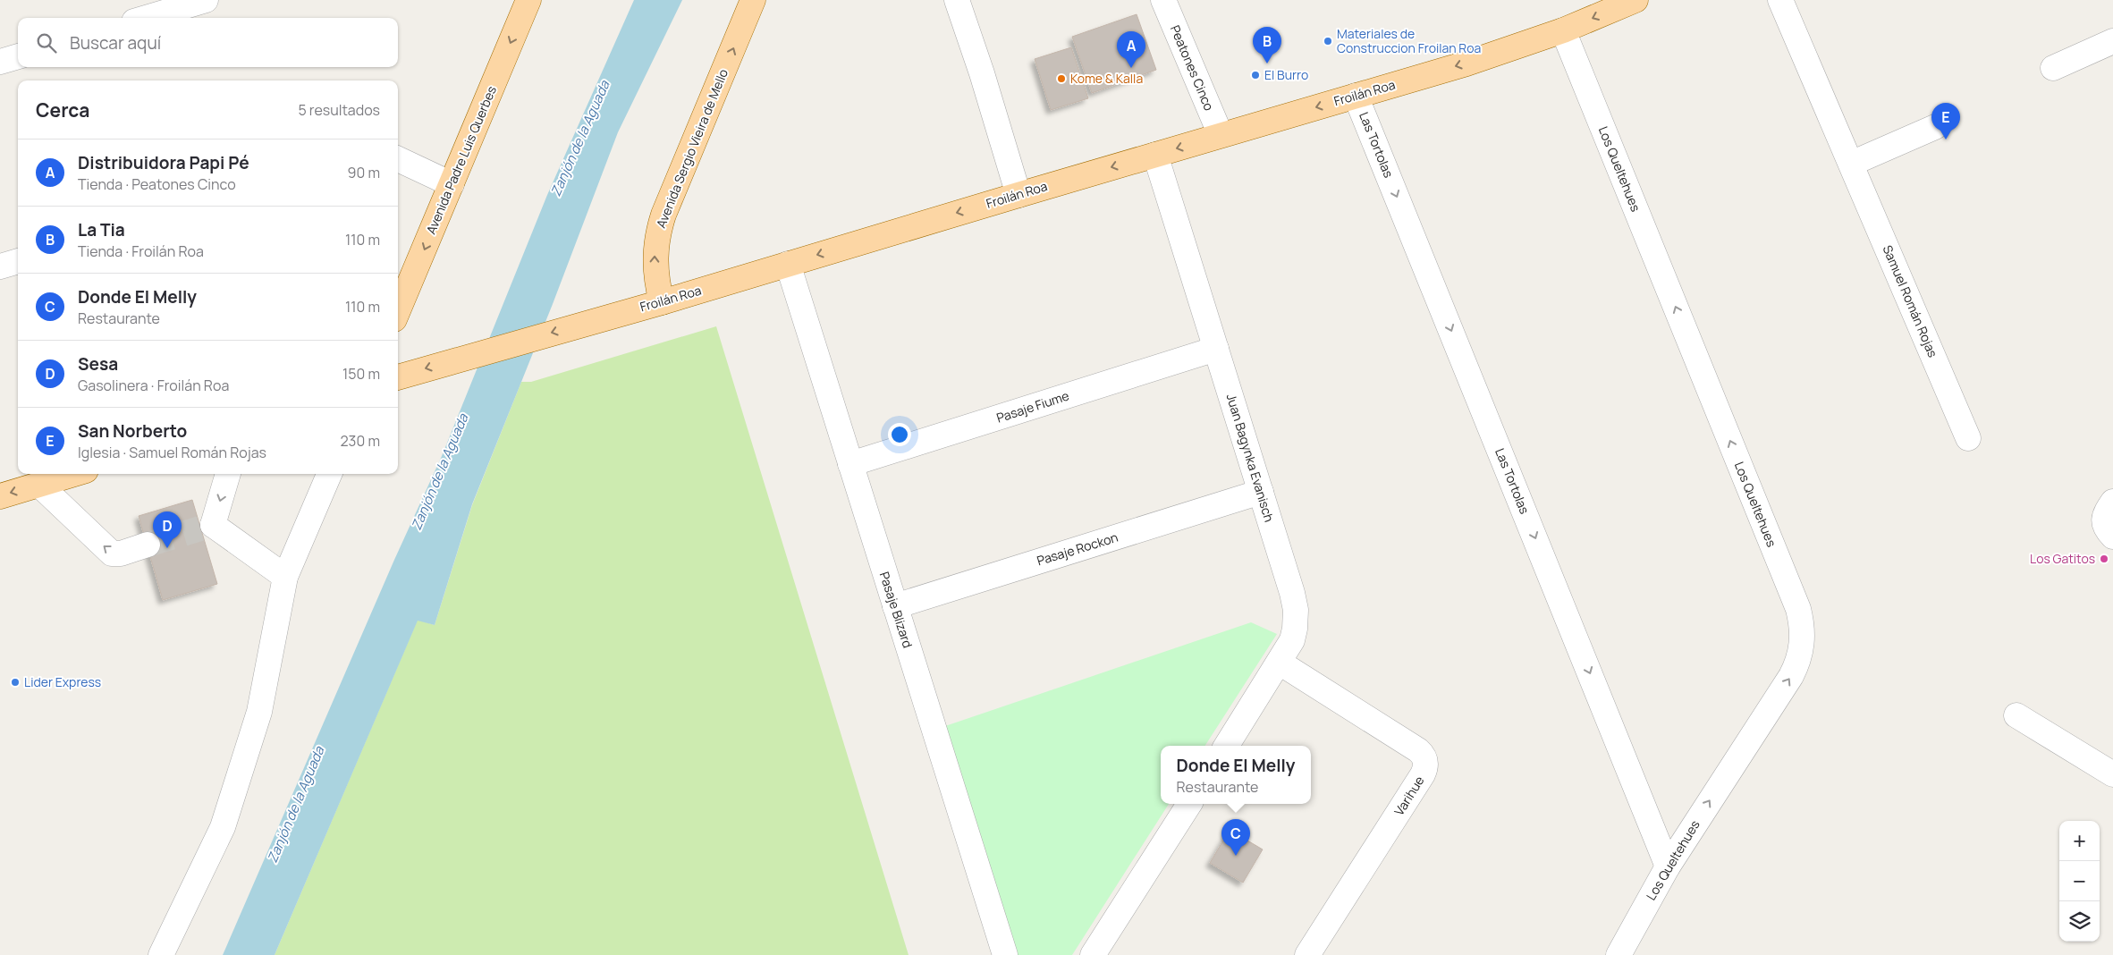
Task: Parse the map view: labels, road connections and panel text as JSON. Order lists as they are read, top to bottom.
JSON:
{
  "streets": {
    "main road": ["Froilán Roa", "Avenida Sergio Vieira de Mello", "Avenida Padre Luis Querbes"],
    "street": [
      "Peatones Cinco",
      "Las Tortolas",
      "Los Queltehues",
      "Samuel Román Rojas",
      "Pasaje Fiume",
      "Juan Bagynka Evanisch",
      "Pasaje Rockon",
      "Pasaje Blizard",
      "Varihue"
    ]
  },
  "crossings": [
    ["Peatones Cinco", "Froilán Roa"],
    ["Froilán Roa", "Las Tortolas"],
    ["Froilán Roa", "Avenida Sergio Vieira de Mello"],
    ["Froilán Roa", "Los Queltehues"],
    ["Froilán Roa", "Juan Bagynka Evanisch"],
    ["Froilán Roa", "Pasaje Blizard"],
    ["Las Tortolas", "Los Queltehues"],
    ["Pasaje Fiume", "Juan Bagynka Evanisch"],
    ["Pasaje Fiume", "Pasaje Blizard"],
    ["Juan Bagynka Evanisch", "Pasaje Rockon"],
    ["Juan Bagynka Evanisch", "Varihue"],
    ["Pasaje Rockon", "Pasaje Blizard"]
  ],
  "one_way": [
    "Froilán Roa",
    "Las Tortolas",
    "Avenida Sergio Vieira de Mello",
    "Avenida Padre Luis Querbes",
    "Los Queltehues"
  ],
  "water": ["Zanjón de la Aguada"],
  "places": [
    "Materiales de Construccion Froilan Roa",
    "El Burro",
    "Kome & Kalla",
    "Los Gatitos",
    "Lider Express"
  ],
  "page": {
    "search": "Buscar aquí",
    "pins": [
      "B",
      "A",
      "E",
      "D",
      "C"
    ],
    "heading": ["Cerca", "5 resultados"],
    "list": [
      {
        "mark": "A",
        "name": "Distribuidora Papi Pé",
        "note": "Tienda · Peatones Cinco",
        "value": "90 m"
      },
      {
        "mark": "B",
        "name": "La Tia",
        "note": "Tienda · Froilán Roa",
        "value": "110 m"
      },
      {
        "mark": "C",
        "name": "Donde El Melly",
        "note": "Restaurante",
        "value": "110 m"
      },
      {
        "mark": "D",
        "name": "Sesa",
        "note": "Gasolinera · Froilán Roa",
        "value": "150 m"
      },
      {
        "mark": "E",
        "name": "San Norberto",
        "note": "Iglesia · Samuel Román Rojas",
        "value": "230 m"
      }
    ],
    "popup": ["Donde El Melly", "Restaurante"],
    "map_buttons": ["+", "−"]
  }
}
